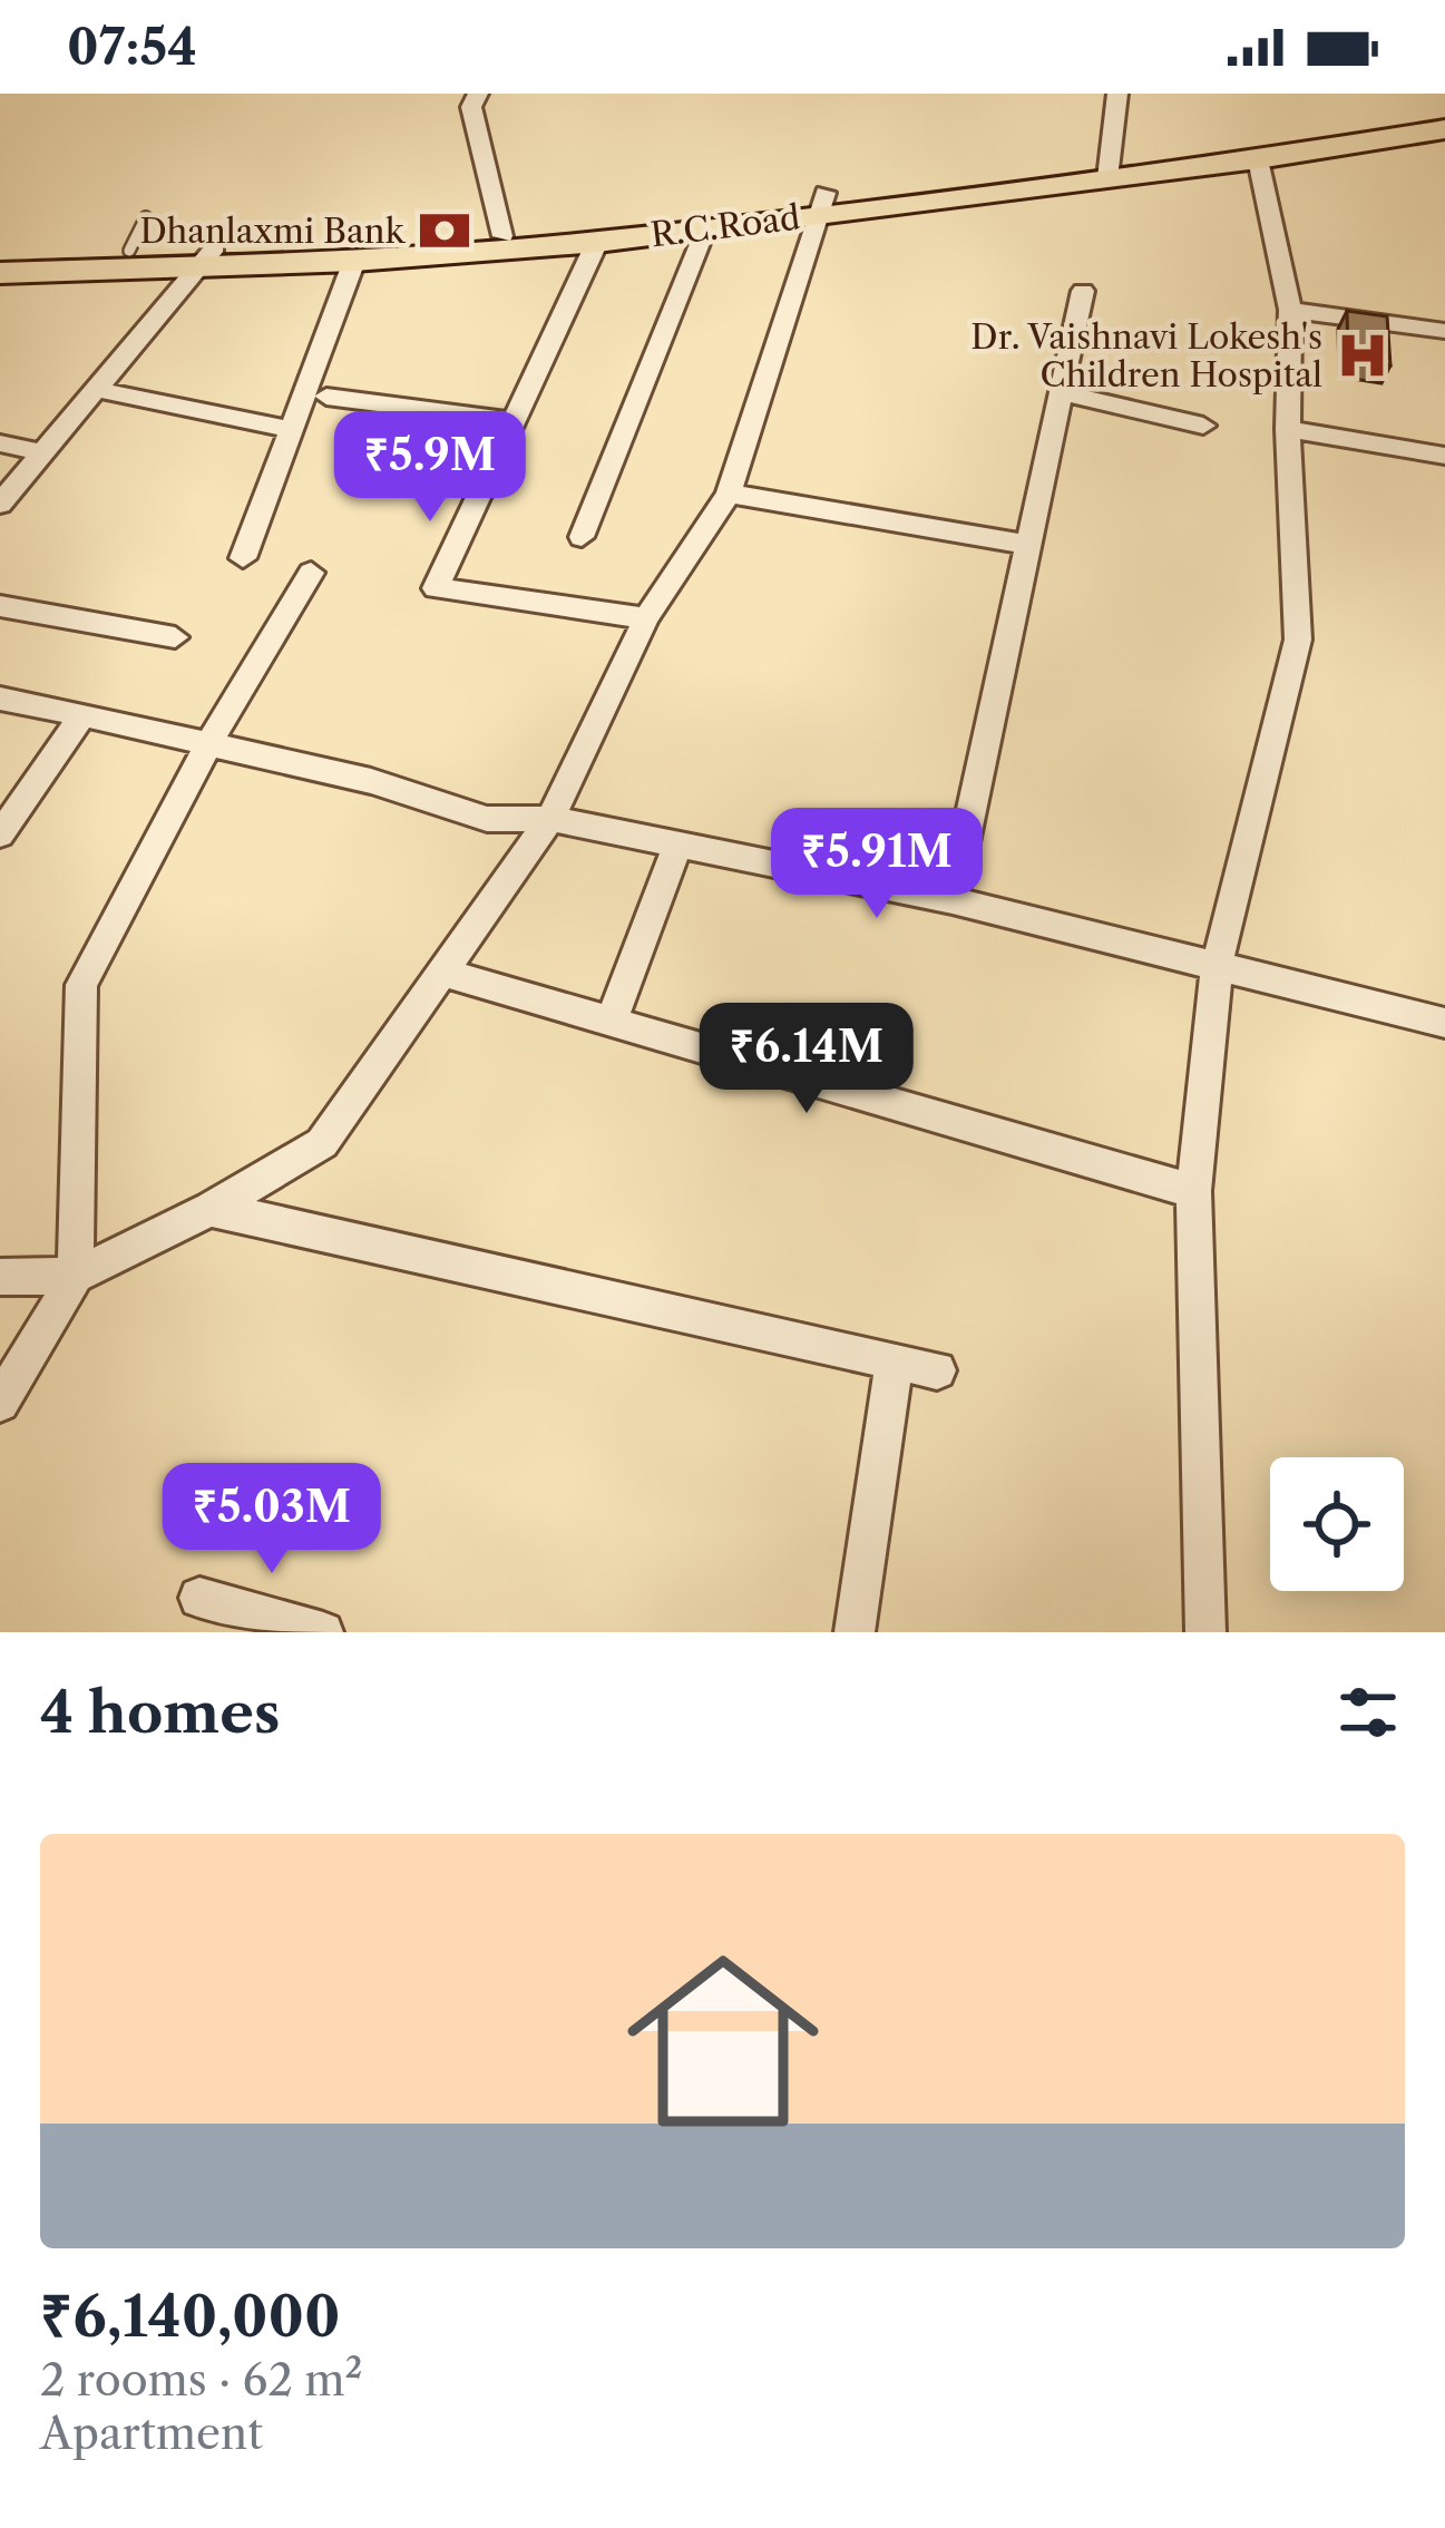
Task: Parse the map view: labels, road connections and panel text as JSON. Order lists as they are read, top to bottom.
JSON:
{
  "streets": {
    "main road": ["R.C.Road"]
  },
  "places": {
    "bank": ["Dhanlaxmi Bank"],
    "hospital": ["Dr. Vaishnavi Lokesh's Children Hospital"]
  },
  "page": {
    "status": "07:54",
    "price": [
      "₹5.9M",
      "₹5.91M",
      "₹6.14M",
      "₹5.03M"
    ],
    "heading": "4 homes",
    "list": [
      {
        "name": "₹6,140,000",
        "note": "2 rooms · 62 m² · Apartment"
      }
    ]
  }
}
